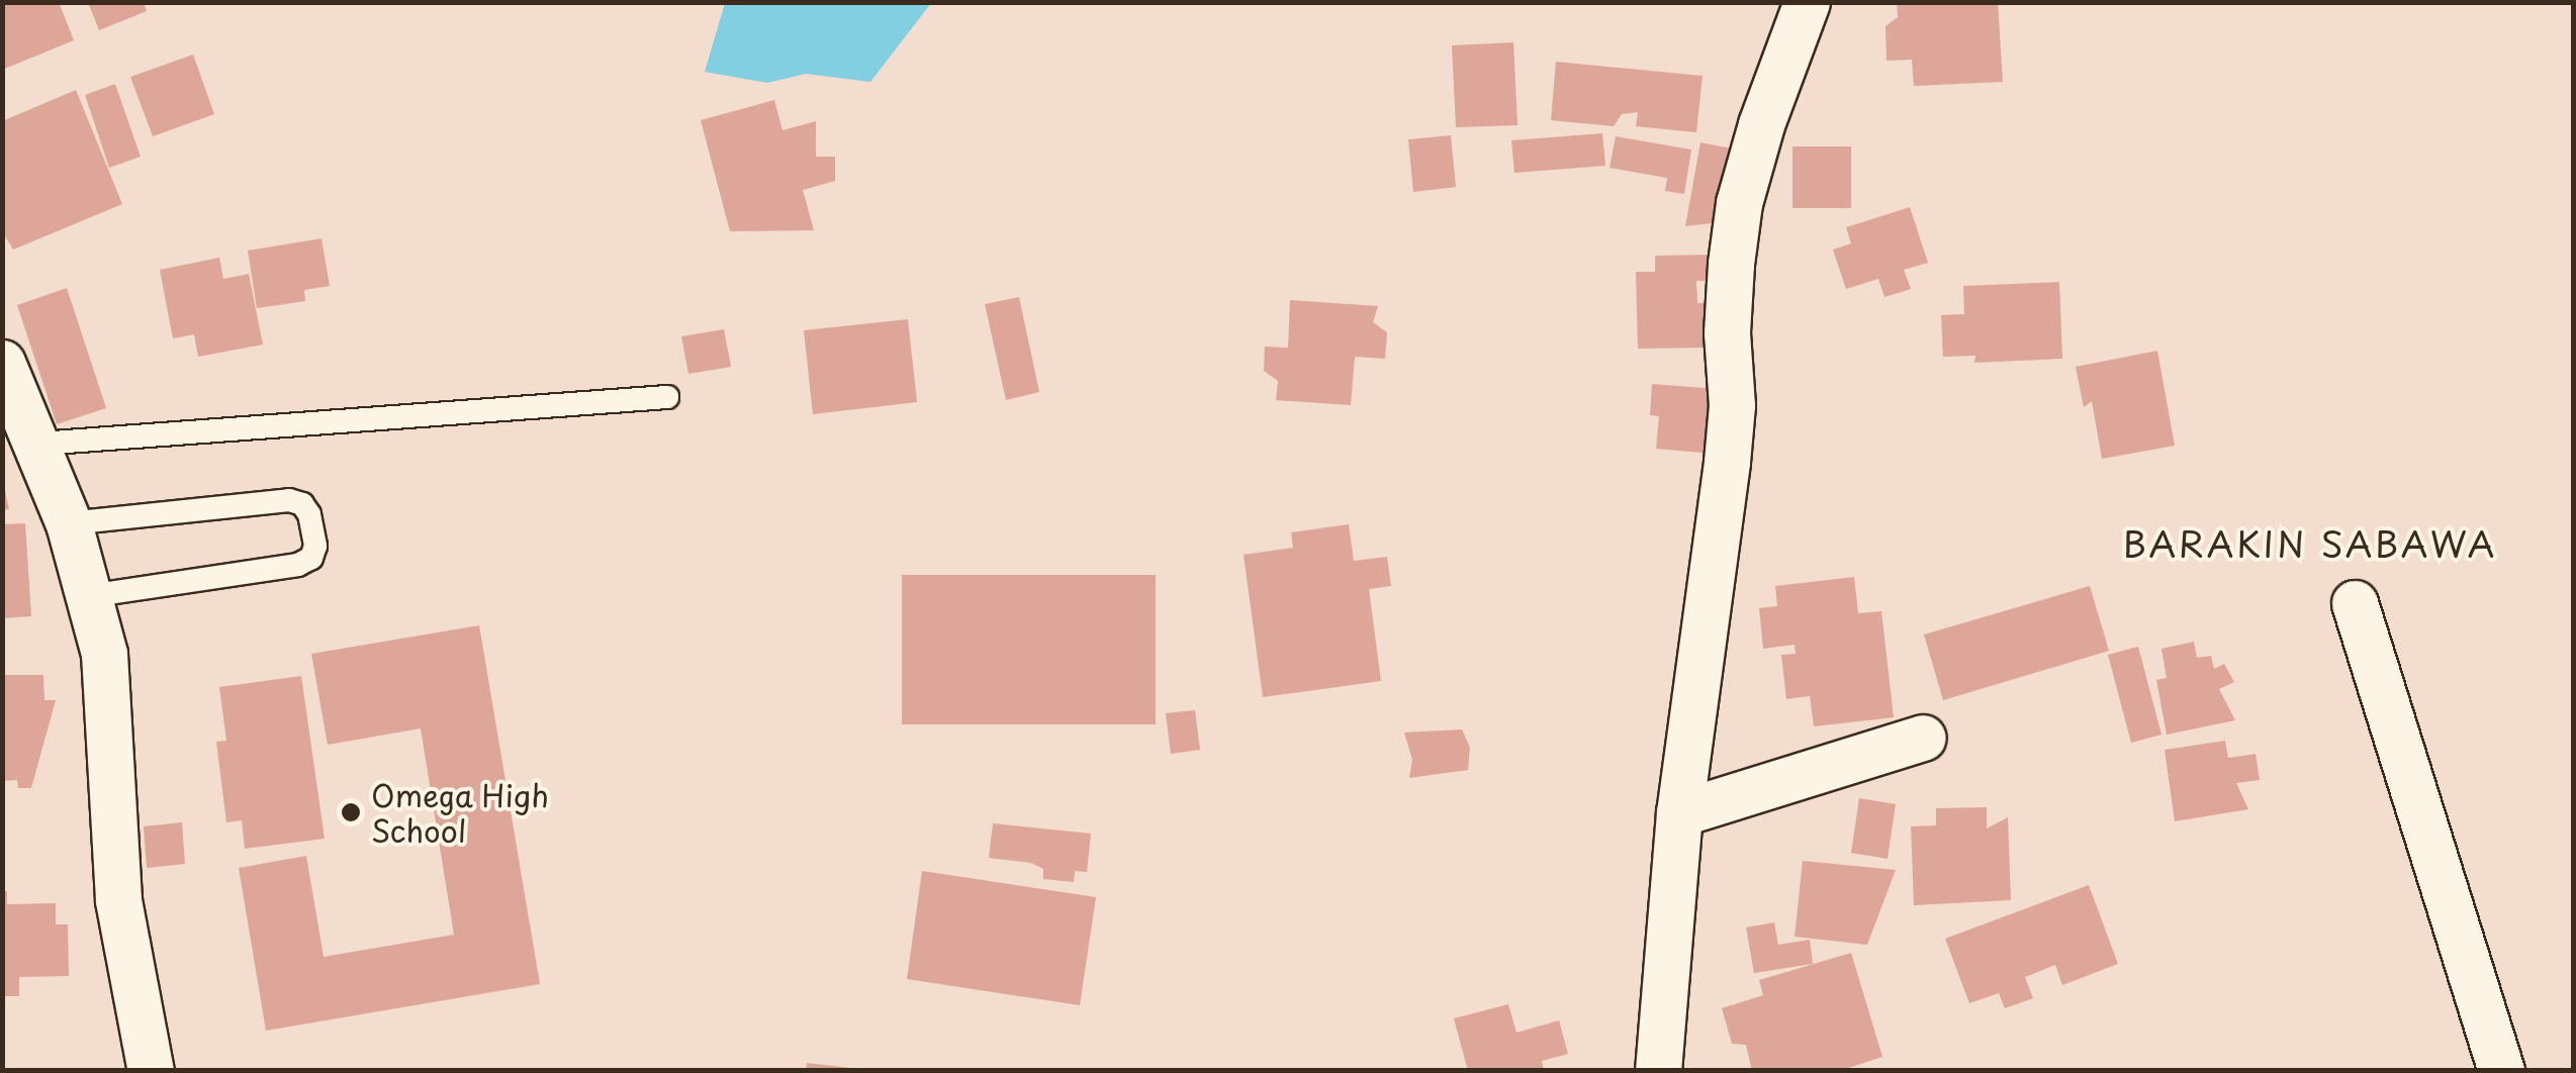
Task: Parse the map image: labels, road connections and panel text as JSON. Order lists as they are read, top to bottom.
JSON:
{
  "districts": ["BARAKIN SABAWA"],
  "places": ["Omega High School"]
}
